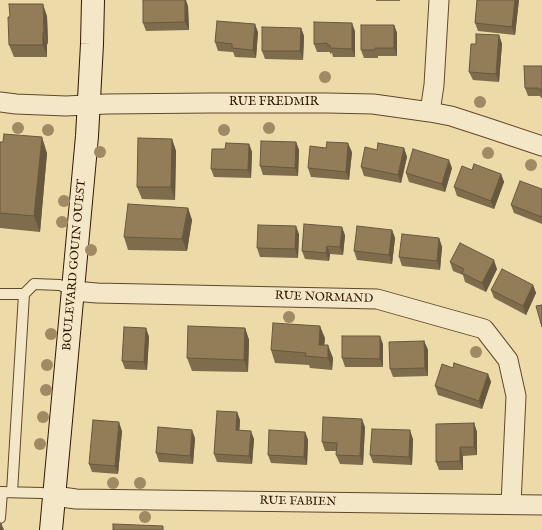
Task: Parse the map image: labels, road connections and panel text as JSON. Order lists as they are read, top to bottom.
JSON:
{
  "streets": {
    "street": [
      "RUE FREDMIR",
      "BOULEVARD GOUIN OUEST",
      "RUE NORMAND",
      "RUE FABIEN"
    ]
  },
  "crossings": [
    ["RUE FREDMIR", "BOULEVARD GOUIN OUEST"],
    ["BOULEVARD GOUIN OUEST", "RUE NORMAND"],
    ["BOULEVARD GOUIN OUEST", "RUE FABIEN"],
    ["RUE NORMAND", "RUE FABIEN"]
  ]
}
